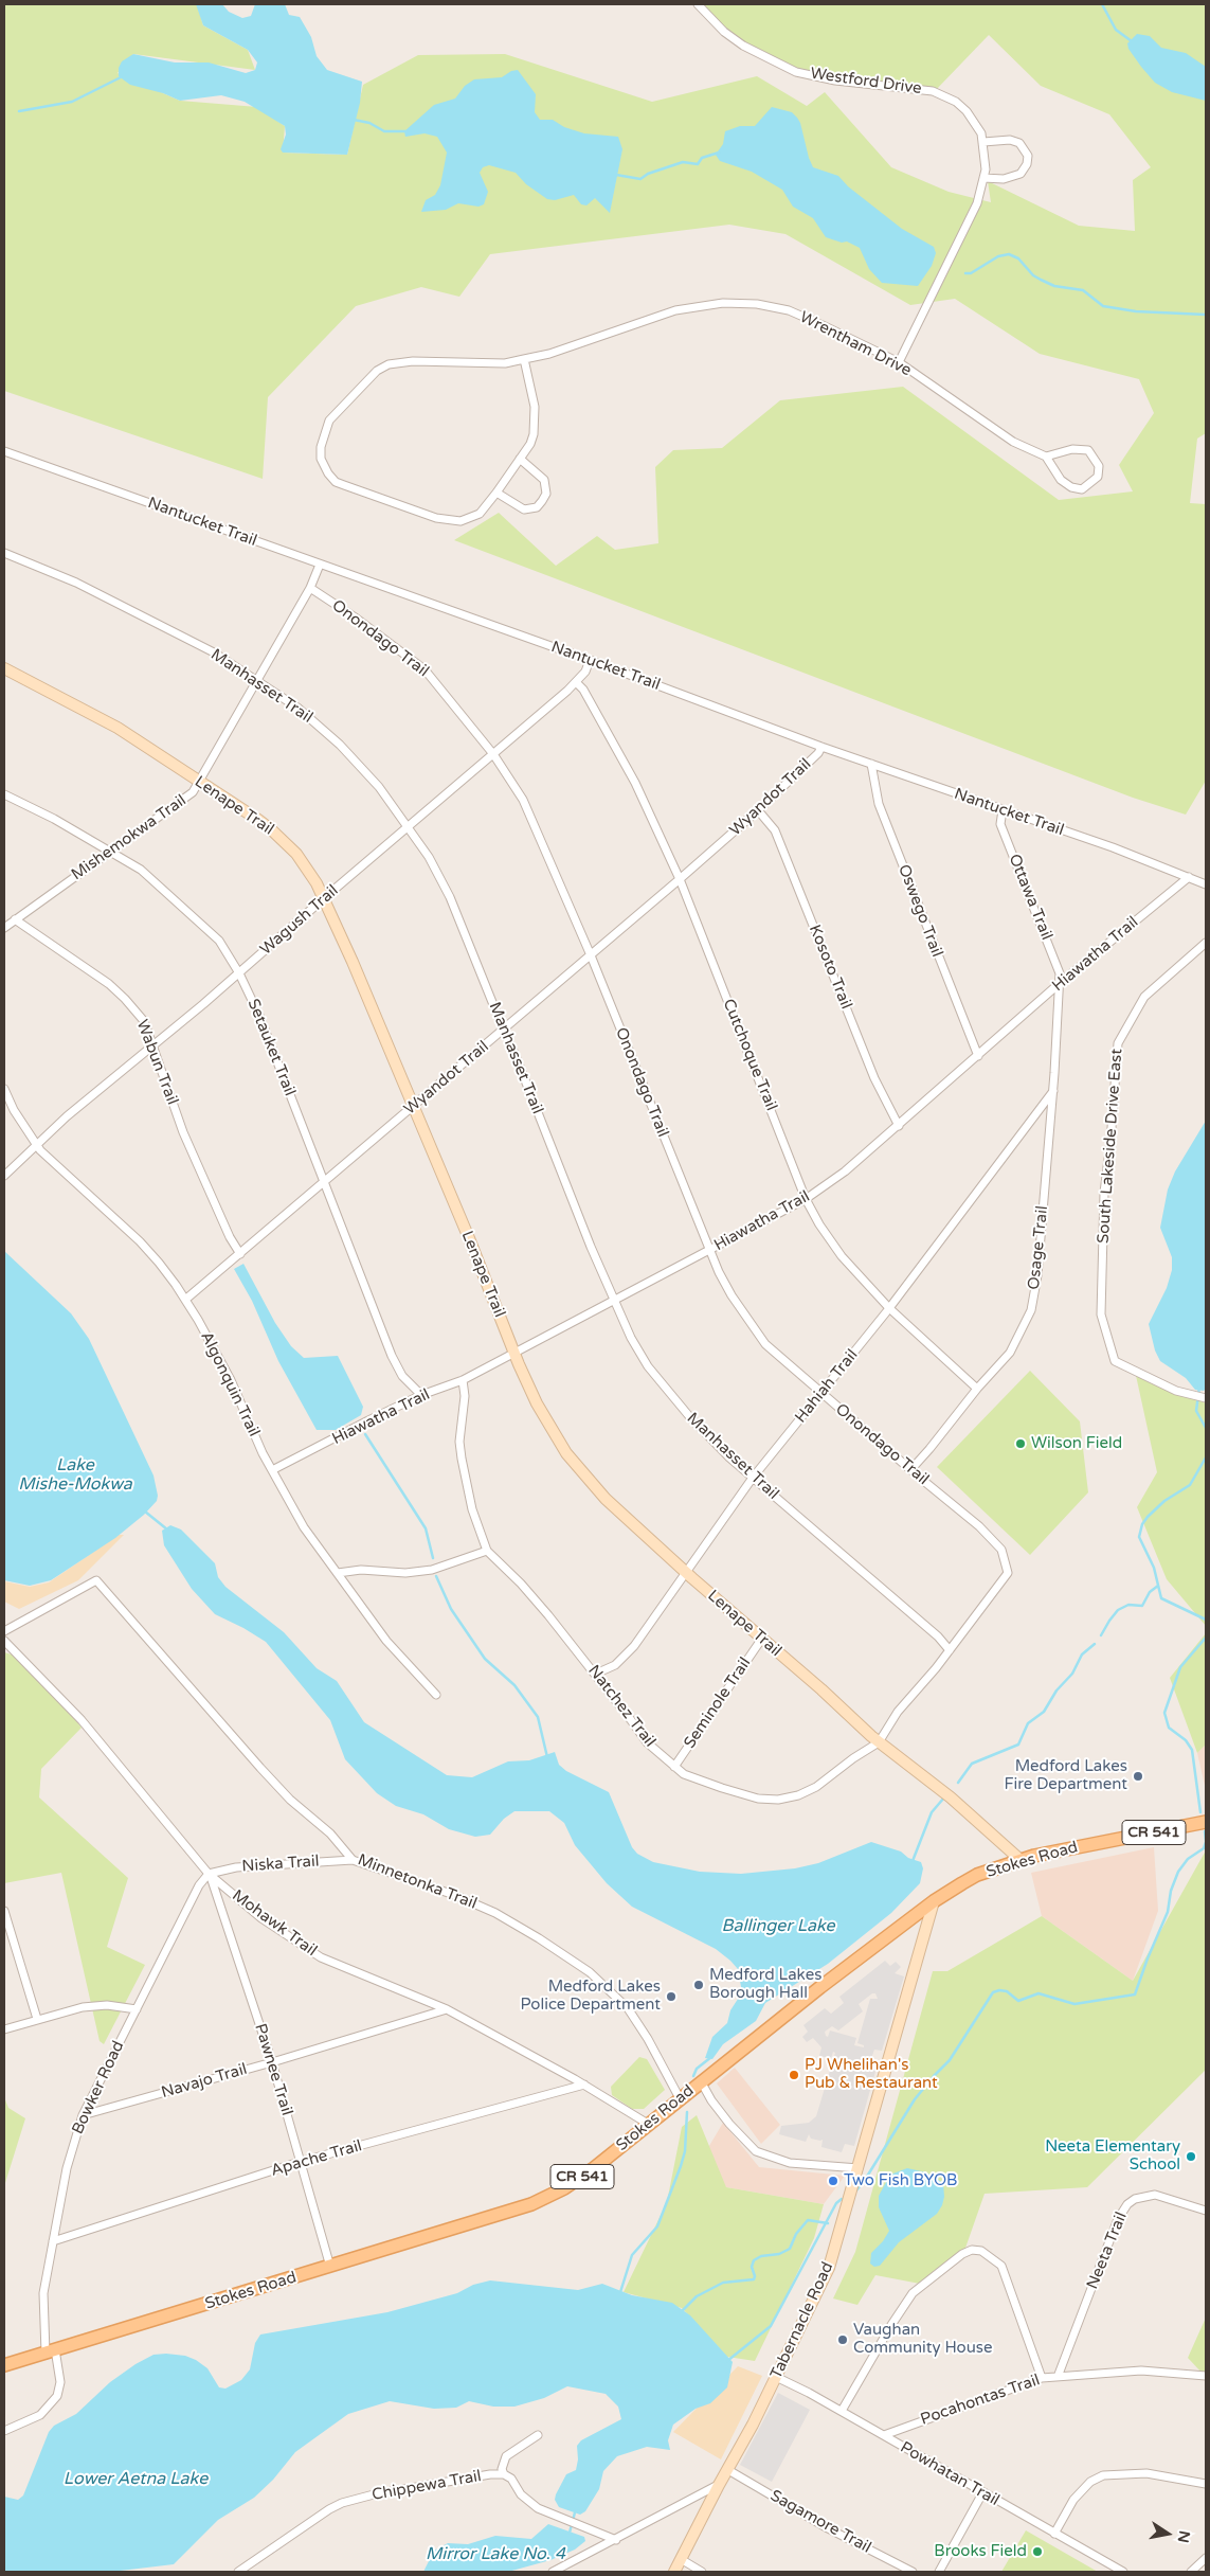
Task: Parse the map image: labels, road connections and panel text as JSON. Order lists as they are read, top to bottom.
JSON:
{
  "streets": {
    "main road": ["CR 541", "Stokes Road"],
    "street": [
      "Westford Drive",
      "Wrentham Drive",
      "Nantucket Trail",
      "Onondago Trail",
      "Manhasset Trail",
      "Wyandot Trail",
      "Lenape Trail",
      "Mishemokwa Trail",
      "Ottawa Trail",
      "Oswego Trail",
      "Wagush Trail",
      "Hiawatha Trail",
      "Kosoto Trail",
      "Setauket Trail",
      "Cutchoque Trail",
      "Wabun Trail",
      "South Lakeside Drive East",
      "Osage Trail",
      "Algonquin Trail",
      "Hahiah Trail",
      "Seminole Trail",
      "Natchez Trail",
      "Niska Trail",
      "Minnetonka Trail",
      "Mohawk Trail",
      "Pawnee Trail",
      "Navajo Trail",
      "Bowker Road",
      "Apache Trail",
      "Neeta Trail",
      "Tabernacle Road",
      "Pocahontas Trail",
      "Powhatan Trail",
      "Chippewa Trail",
      "Sagamore Trail"
    ]
  },
  "crossings": [
    ["Westford Drive", "Wrentham Drive"],
    ["Nantucket Trail", "Wyandot Trail"],
    ["Nantucket Trail", "Mishemokwa Trail"],
    ["Nantucket Trail", "Ottawa Trail"],
    ["Nantucket Trail", "Oswego Trail"],
    ["Nantucket Trail", "Wagush Trail"],
    ["Nantucket Trail", "Hiawatha Trail"],
    ["Onondago Trail", "Wyandot Trail"],
    ["Onondago Trail", "Mishemokwa Trail"],
    ["Onondago Trail", "Wagush Trail"],
    ["Onondago Trail", "Hiawatha Trail"],
    ["Onondago Trail", "Osage Trail"],
    ["Onondago Trail", "Hahiah Trail"],
    ["Onondago Trail", "Natchez Trail"],
    ["Manhasset Trail", "Wyandot Trail"],
    ["Manhasset Trail", "Mishemokwa Trail"],
    ["Manhasset Trail", "Wagush Trail"],
    ["Manhasset Trail", "Hiawatha Trail"],
    ["Manhasset Trail", "Hahiah Trail"],
    ["Manhasset Trail", "Natchez Trail"],
    ["Wyandot Trail", "Lenape Trail"],
    ["Wyandot Trail", "Kosoto Trail"],
    ["Wyandot Trail", "Setauket Trail"],
    ["Wyandot Trail", "Cutchoque Trail"],
    ["Wyandot Trail", "Wabun Trail"],
    ["Wyandot Trail", "Algonquin Trail"],
    ["Lenape Trail", "Mishemokwa Trail"],
    ["Lenape Trail", "Wagush Trail"],
    ["Lenape Trail", "Hiawatha Trail"],
    ["Lenape Trail", "Hahiah Trail"],
    ["Lenape Trail", "Seminole Trail"],
    ["Lenape Trail", "Natchez Trail"],
    ["Lenape Trail", "Stokes Road"],
    ["Mishemokwa Trail", "Setauket Trail"],
    ["Mishemokwa Trail", "Wabun Trail"],
    ["Ottawa Trail", "Hiawatha Trail"],
    ["Ottawa Trail", "Osage Trail"],
    ["Oswego Trail", "Hiawatha Trail"],
    ["Wagush Trail", "Setauket Trail"],
    ["Wagush Trail", "Cutchoque Trail"],
    ["Wagush Trail", "Wabun Trail"],
    ["Wagush Trail", "Algonquin Trail"],
    ["Hiawatha Trail", "Kosoto Trail"],
    ["Hiawatha Trail", "Setauket Trail"],
    ["Hiawatha Trail", "Cutchoque Trail"],
    ["Hiawatha Trail", "Osage Trail"],
    ["Hiawatha Trail", "Algonquin Trail"],
    ["Hiawatha Trail", "Natchez Trail"],
    ["Cutchoque Trail", "Osage Trail"],
    ["Cutchoque Trail", "Hahiah Trail"],
    ["Osage Trail", "Hahiah Trail"],
    ["Hahiah Trail", "Natchez Trail"],
    ["Seminole Trail", "Natchez Trail"],
    ["Stokes Road", "Minnetonka Trail"],
    ["Stokes Road", "Mohawk Trail"],
    ["Stokes Road", "Pawnee Trail"],
    ["Stokes Road", "Bowker Road"],
    ["Stokes Road", "Tabernacle Road"],
    ["Niska Trail", "Minnetonka Trail"],
    ["Niska Trail", "Mohawk Trail"],
    ["Niska Trail", "Pawnee Trail"],
    ["Niska Trail", "Bowker Road"],
    ["Mohawk Trail", "Pawnee Trail"],
    ["Mohawk Trail", "Navajo Trail"],
    ["Mohawk Trail", "Bowker Road"],
    ["Mohawk Trail", "Apache Trail"],
    ["Pawnee Trail", "Navajo Trail"],
    ["Pawnee Trail", "Bowker Road"],
    ["Pawnee Trail", "Apache Trail"],
    ["Navajo Trail", "Bowker Road"],
    ["Bowker Road", "Apache Trail"],
    ["Neeta Trail", "Pocahontas Trail"],
    ["Tabernacle Road", "Powhatan Trail"],
    ["Tabernacle Road", "Sagamore Trail"],
    ["Pocahontas Trail", "Powhatan Trail"]
  ],
  "water": [
    "Lake Mishe-Mokwa",
    "Ballinger Lake",
    "Lower Aetna Lake",
    "Mirror Lake No. 4"
  ],
  "places": [
    "Wilson Field",
    "Medford Lakes Fire Department",
    "Medford Lakes Borough Hall",
    "Medford Lakes Police Department",
    "PJ Whelihan's Pub & Restaurant",
    "Neeta Elementary School",
    "Two Fish BYOB",
    "Vaughan Community House",
    "Brooks Field"
  ],
  "north": "right"
}
